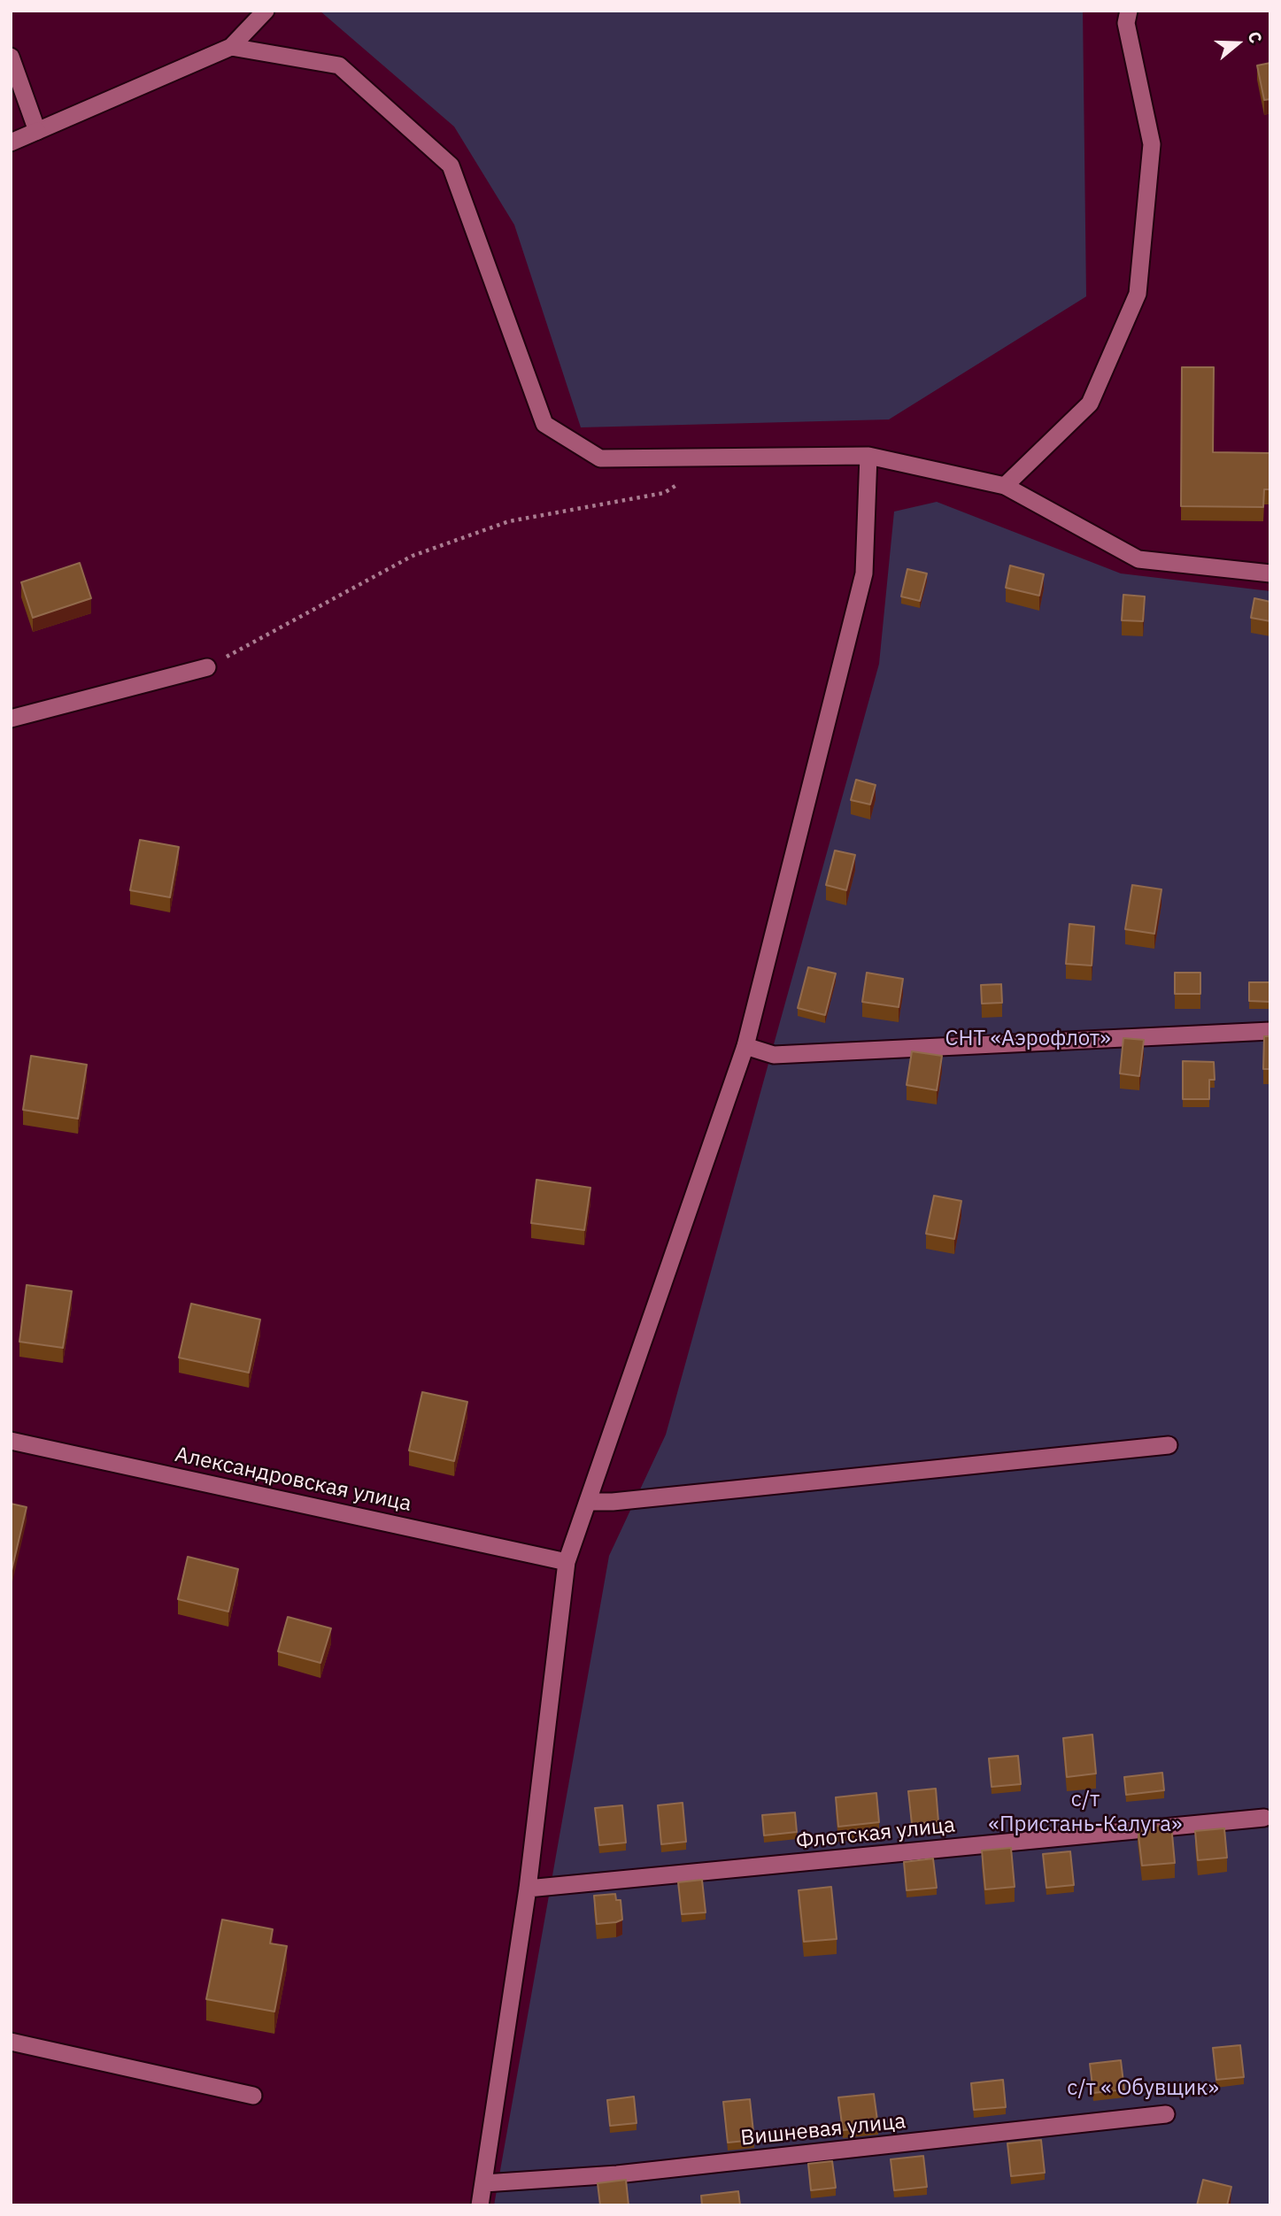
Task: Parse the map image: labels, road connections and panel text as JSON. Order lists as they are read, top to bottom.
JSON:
{
  "streets": {
    "street": ["Александровская улица", "Флотская улица", "Вишневая улица"]
  },
  "parks": ["СНТ «Аэрофлот»", "с/т «Пристань-Калуга»", "с/т « Обувщик»"],
  "north": "right"
}
